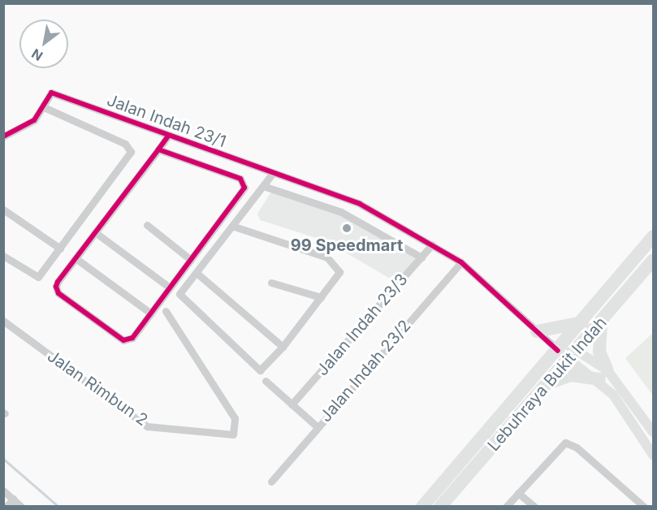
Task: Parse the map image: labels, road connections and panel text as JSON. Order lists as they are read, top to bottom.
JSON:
{
  "streets": {
    "highway": ["Lebuhraya Bukit Indah"],
    "street": [
      "Jalan Indah 23/1",
      "Jalan Indah 23/3",
      "Jalan Indah 23/2",
      "Jalan Rimbun 2"
    ]
  },
  "crossings": [
    ["Jalan Indah 23/1", "Jalan Indah 23/3"],
    ["Jalan Indah 23/1", "Jalan Indah 23/2"],
    ["Jalan Indah 23/1", "Lebuhraya Bukit Indah"]
  ],
  "places": ["99 Speedmart"],
  "north": "bottom left"
}
